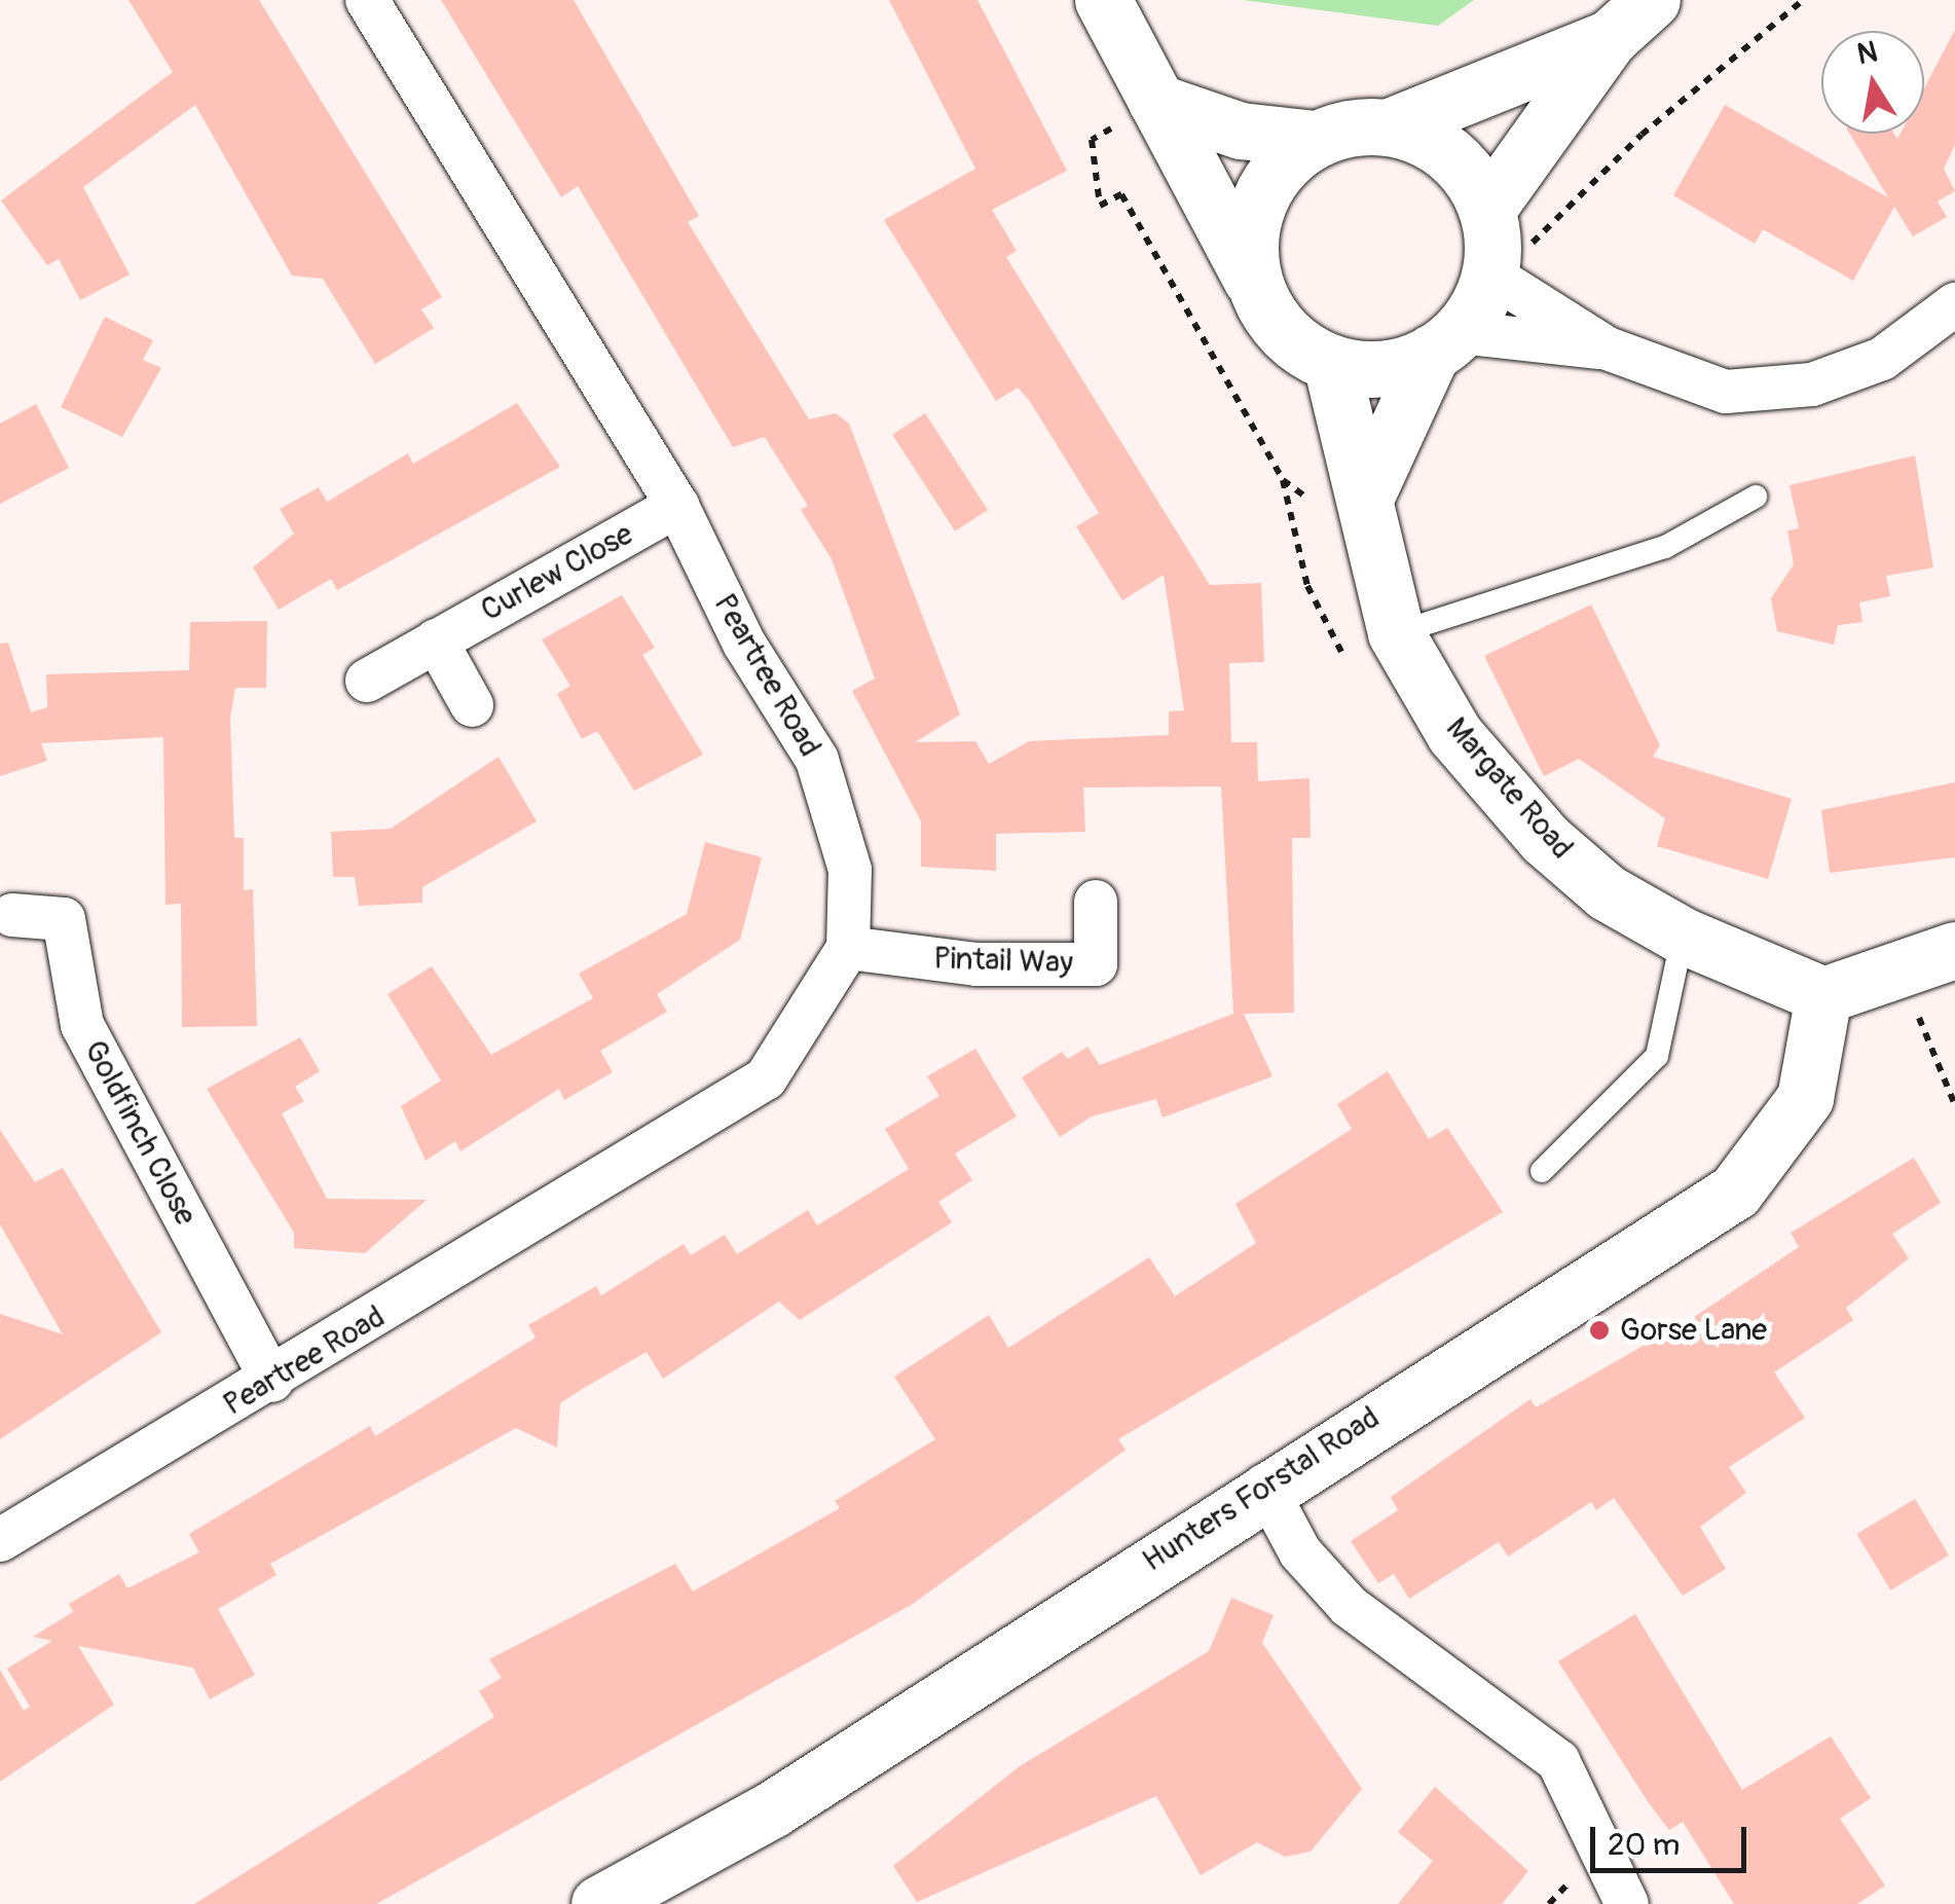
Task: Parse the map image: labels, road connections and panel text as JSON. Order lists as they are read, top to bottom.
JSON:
{
  "streets": {
    "street": [
      "Curlew Close",
      "Peartree Road",
      "Margate Road",
      "Pintail Way",
      "Goldfinch Close",
      "Hunters Forstal Road"
    ]
  },
  "crossings": [
    ["Curlew Close", "Peartree Road"],
    ["Peartree Road", "Pintail Way"],
    ["Peartree Road", "Goldfinch Close"],
    ["Margate Road", "Hunters Forstal Road"]
  ],
  "places": ["Gorse Lane"],
  "scale_bar": "20 m",
  "north": "top"
}
